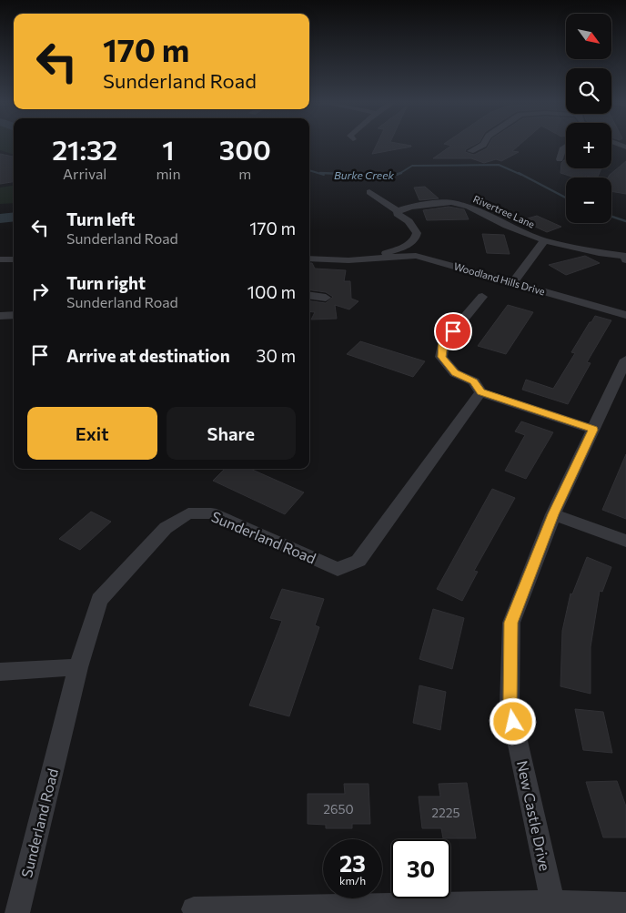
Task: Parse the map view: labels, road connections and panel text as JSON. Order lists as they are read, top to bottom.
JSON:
{
  "streets": {
    "street": [
      "Rivertree Lane",
      "Woodland Hills Drive",
      "Sunderland Road",
      "New Castle Drive"
    ]
  },
  "water": ["Burke Creek"],
  "house_numbers": ["2650", "2225"],
  "north": "bottom right",
  "page": {
    "map_buttons": ["+", "−"],
    "turn": ["170 m", "Sunderland Road"],
    "eta": [
      "21:32",
      "Arrival",
      "1",
      "min",
      "300",
      "m"
    ],
    "list": [
      {
        "name": "Turn left",
        "note": "Sunderland Road",
        "value": "170 m"
      },
      {
        "name": "Turn right",
        "note": "Sunderland Road",
        "value": "100 m"
      },
      {
        "name": "Arrive at destination",
        "value": "30 m"
      }
    ],
    "buttons": ["Exit", "Share"],
    "speed": "23 km/h",
    "limit": "30"
  }
}
